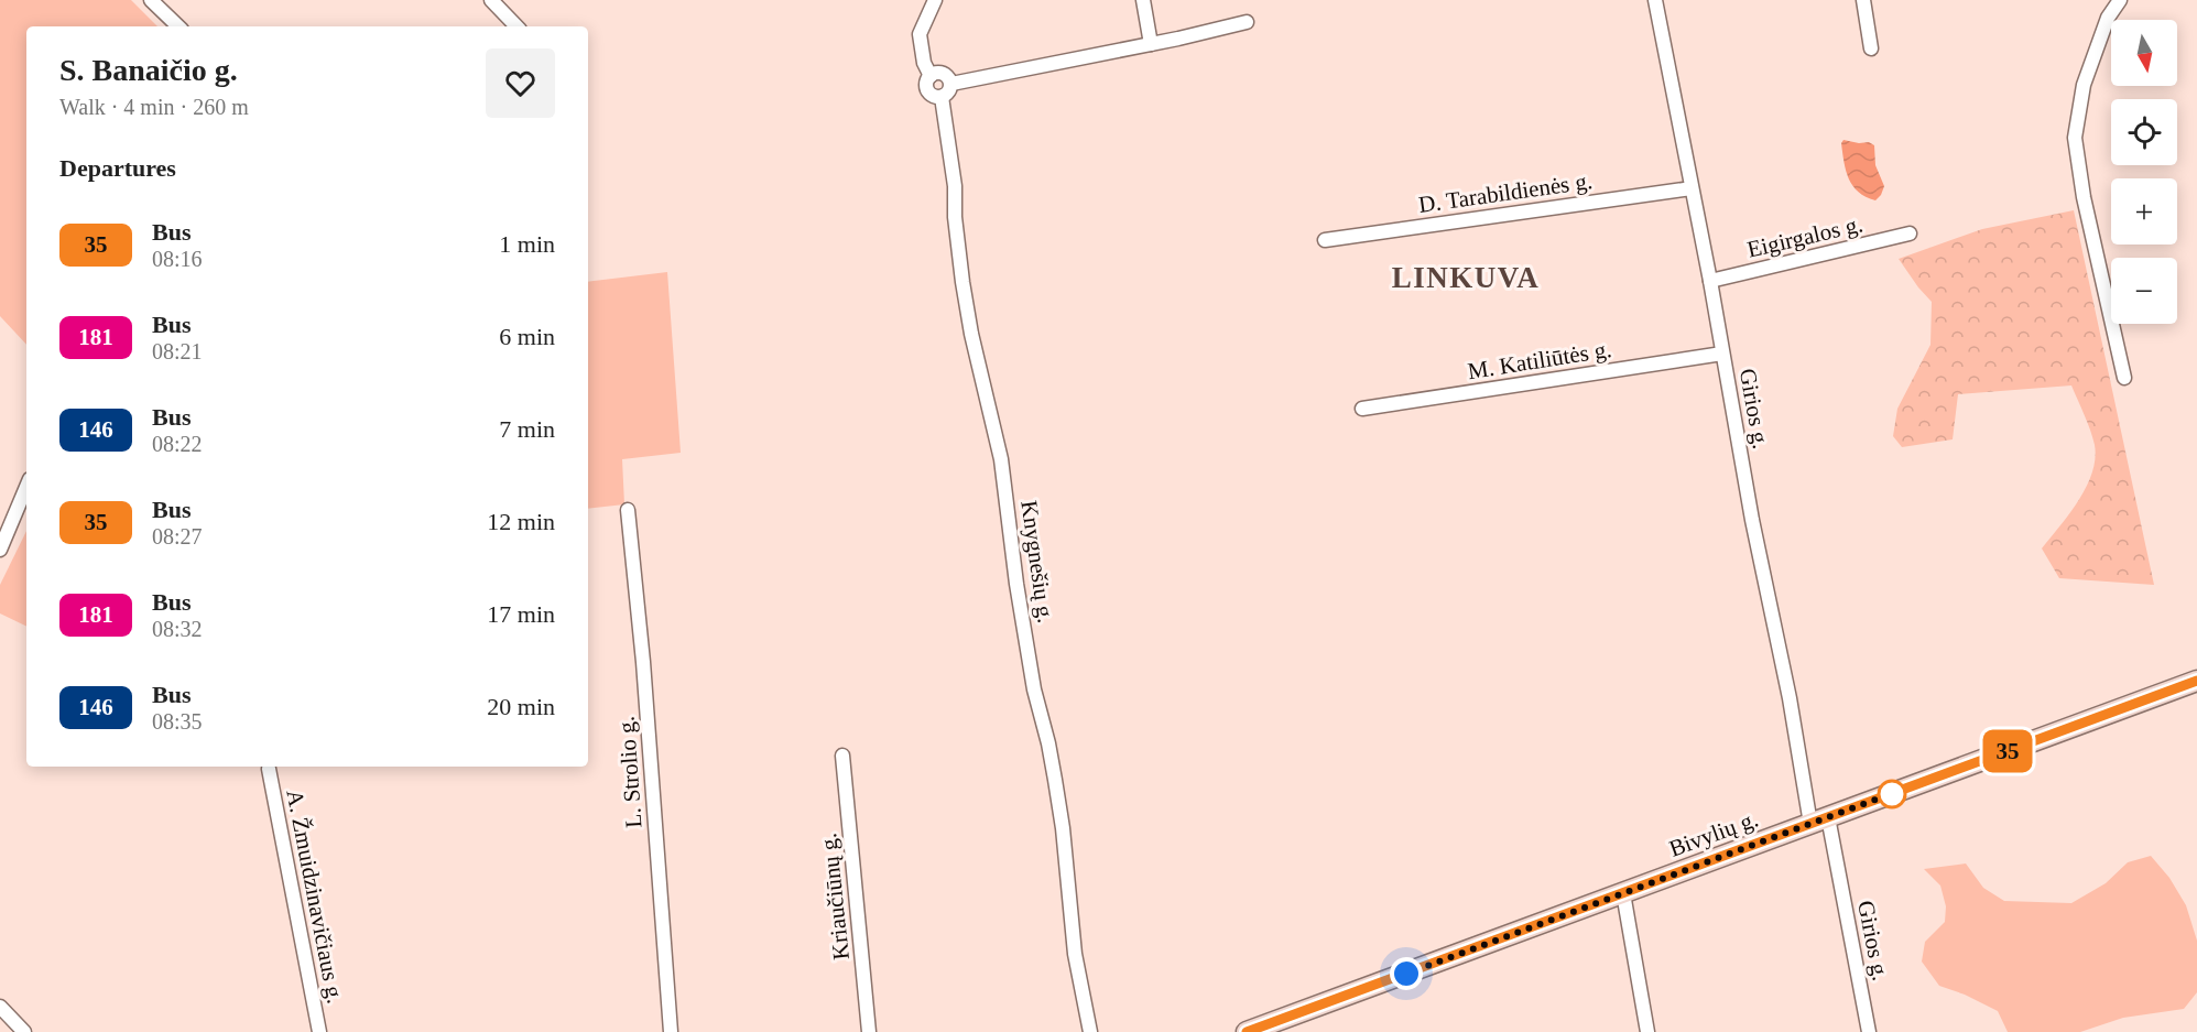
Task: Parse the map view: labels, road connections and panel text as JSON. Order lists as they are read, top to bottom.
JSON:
{
  "streets": {
    "street": [
      "D. Tarabildienės g.",
      "Eigirgalos g.",
      "M. Katiliūtės g.",
      "Girios g.",
      "Knygnešių g.",
      "L. Strolio g.",
      "Bivylių g.",
      "A. Žmuidzinavičiaus g.",
      "Kriaučiūnų g."
    ]
  },
  "crossings": [
    ["D. Tarabildienės g.", "Girios g."],
    ["Eigirgalos g.", "Girios g."],
    ["M. Katiliūtės g.", "Girios g."],
    ["Girios g.", "Bivylių g."]
  ],
  "districts": ["LINKUVA"],
  "lines": ["bus line 35"],
  "north": "bottom",
  "page": {
    "on_map": "35",
    "map_buttons": ["+", "−"],
    "heading": [
      ["S. Banaičio g.", "Walk · 4 min · 260 m"],
      "Departures"
    ],
    "list": [
      {
        "mark": "35",
        "name": "Bus",
        "note": "08:16",
        "value": "1 min"
      },
      {
        "mark": "181",
        "name": "Bus",
        "note": "08:21",
        "value": "6 min"
      },
      {
        "mark": "146",
        "name": "Bus",
        "note": "08:22",
        "value": "7 min"
      },
      {
        "mark": "35",
        "name": "Bus",
        "note": "08:27",
        "value": "12 min"
      },
      {
        "mark": "181",
        "name": "Bus",
        "note": "08:32",
        "value": "17 min"
      },
      {
        "mark": "146",
        "name": "Bus",
        "note": "08:35",
        "value": "20 min"
      }
    ]
  }
}
